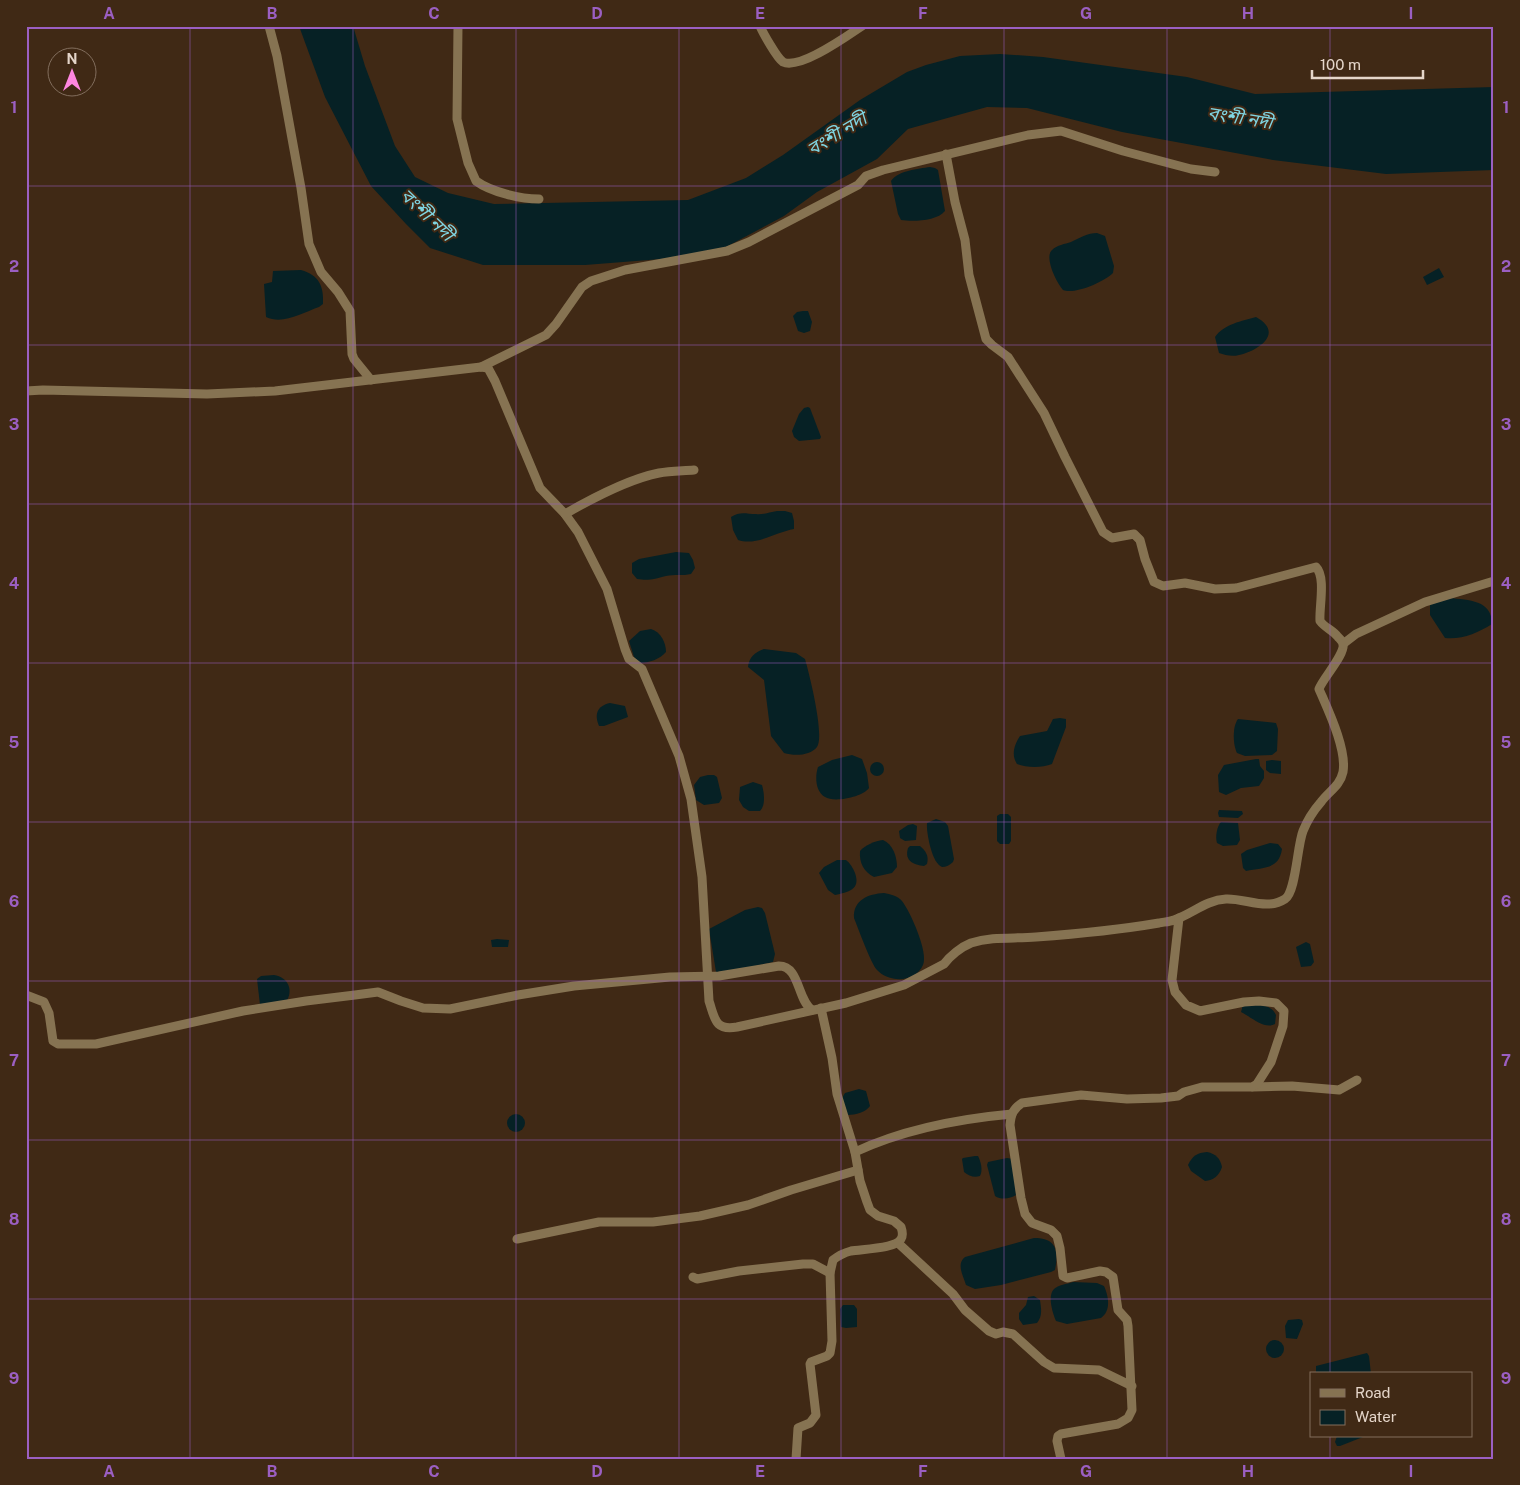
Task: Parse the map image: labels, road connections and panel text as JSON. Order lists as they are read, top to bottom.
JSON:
{
  "water": ["বংশী নদী"],
  "legend": ["Road", "Water"],
  "scale_bar": "100 m",
  "north": "top",
  "grid": {
    "columns": [
      "A",
      "B",
      "C",
      "D",
      "E",
      "F",
      "G",
      "H",
      "I"
    ],
    "rows": [
      "1",
      "2",
      "3",
      "4",
      "5",
      "6",
      "7",
      "8",
      "9"
    ]
  }
}
